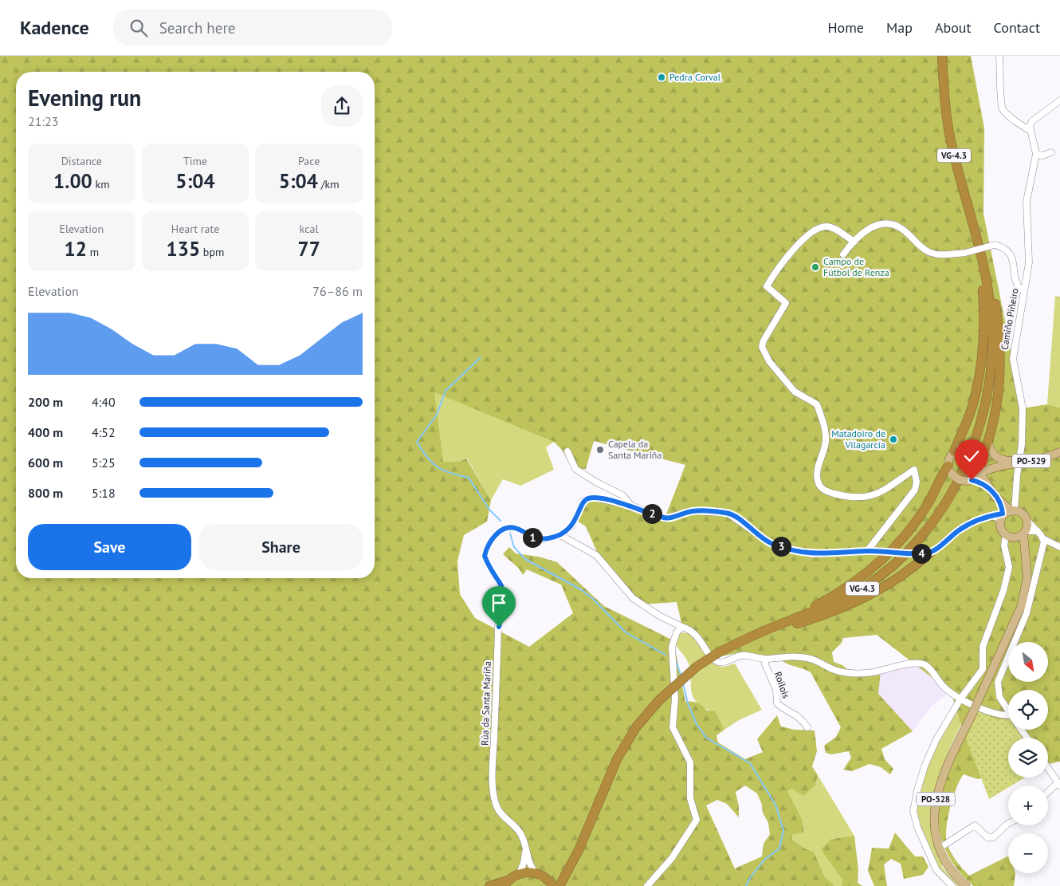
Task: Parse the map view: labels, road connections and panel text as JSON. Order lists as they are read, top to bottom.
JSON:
{
  "streets": {
    "highway": ["VG-4.3"],
    "main road": ["PO-529", "PO-528"],
    "street": ["Camiño Piñeiro", "Roilois", "Rúa da Santa Mariña"]
  },
  "crossings": [
    ["Camiño Piñeiro", "PO-528"]
  ],
  "places": [
    "Pedra Corval",
    "Campo de Fútbol de Renza",
    "Matadoiro de Vilagarcía",
    "Capela da Santa Mariña"
  ],
  "north": "bottom right",
  "page": {
    "header": "Kadence",
    "search": "Search here",
    "nav": [
      "Home",
      "Map",
      "About",
      "Contact"
    ],
    "heading": ["Evening run", "21:23"],
    "stats": [
      ["Distance", "1.00 km"],
      ["Time", "5:04"],
      ["Pace", "5:04 /km"],
      ["Elevation", "12 m"],
      ["Heart rate", "135 bpm"],
      ["kcal", "77"]
    ],
    "chart": ["Elevation", "76–86 m"],
    "list": [
      {
        "name": "200 m",
        "note": "4:40"
      },
      {
        "name": "400 m",
        "note": "4:52"
      },
      {
        "name": "600 m",
        "note": "5:25"
      },
      {
        "name": "800 m",
        "note": "5:18"
      }
    ],
    "pins": [
      "2",
      "1",
      "3",
      "4"
    ],
    "buttons": ["Save", "Share"],
    "map_buttons": ["+", "−"]
  }
}
